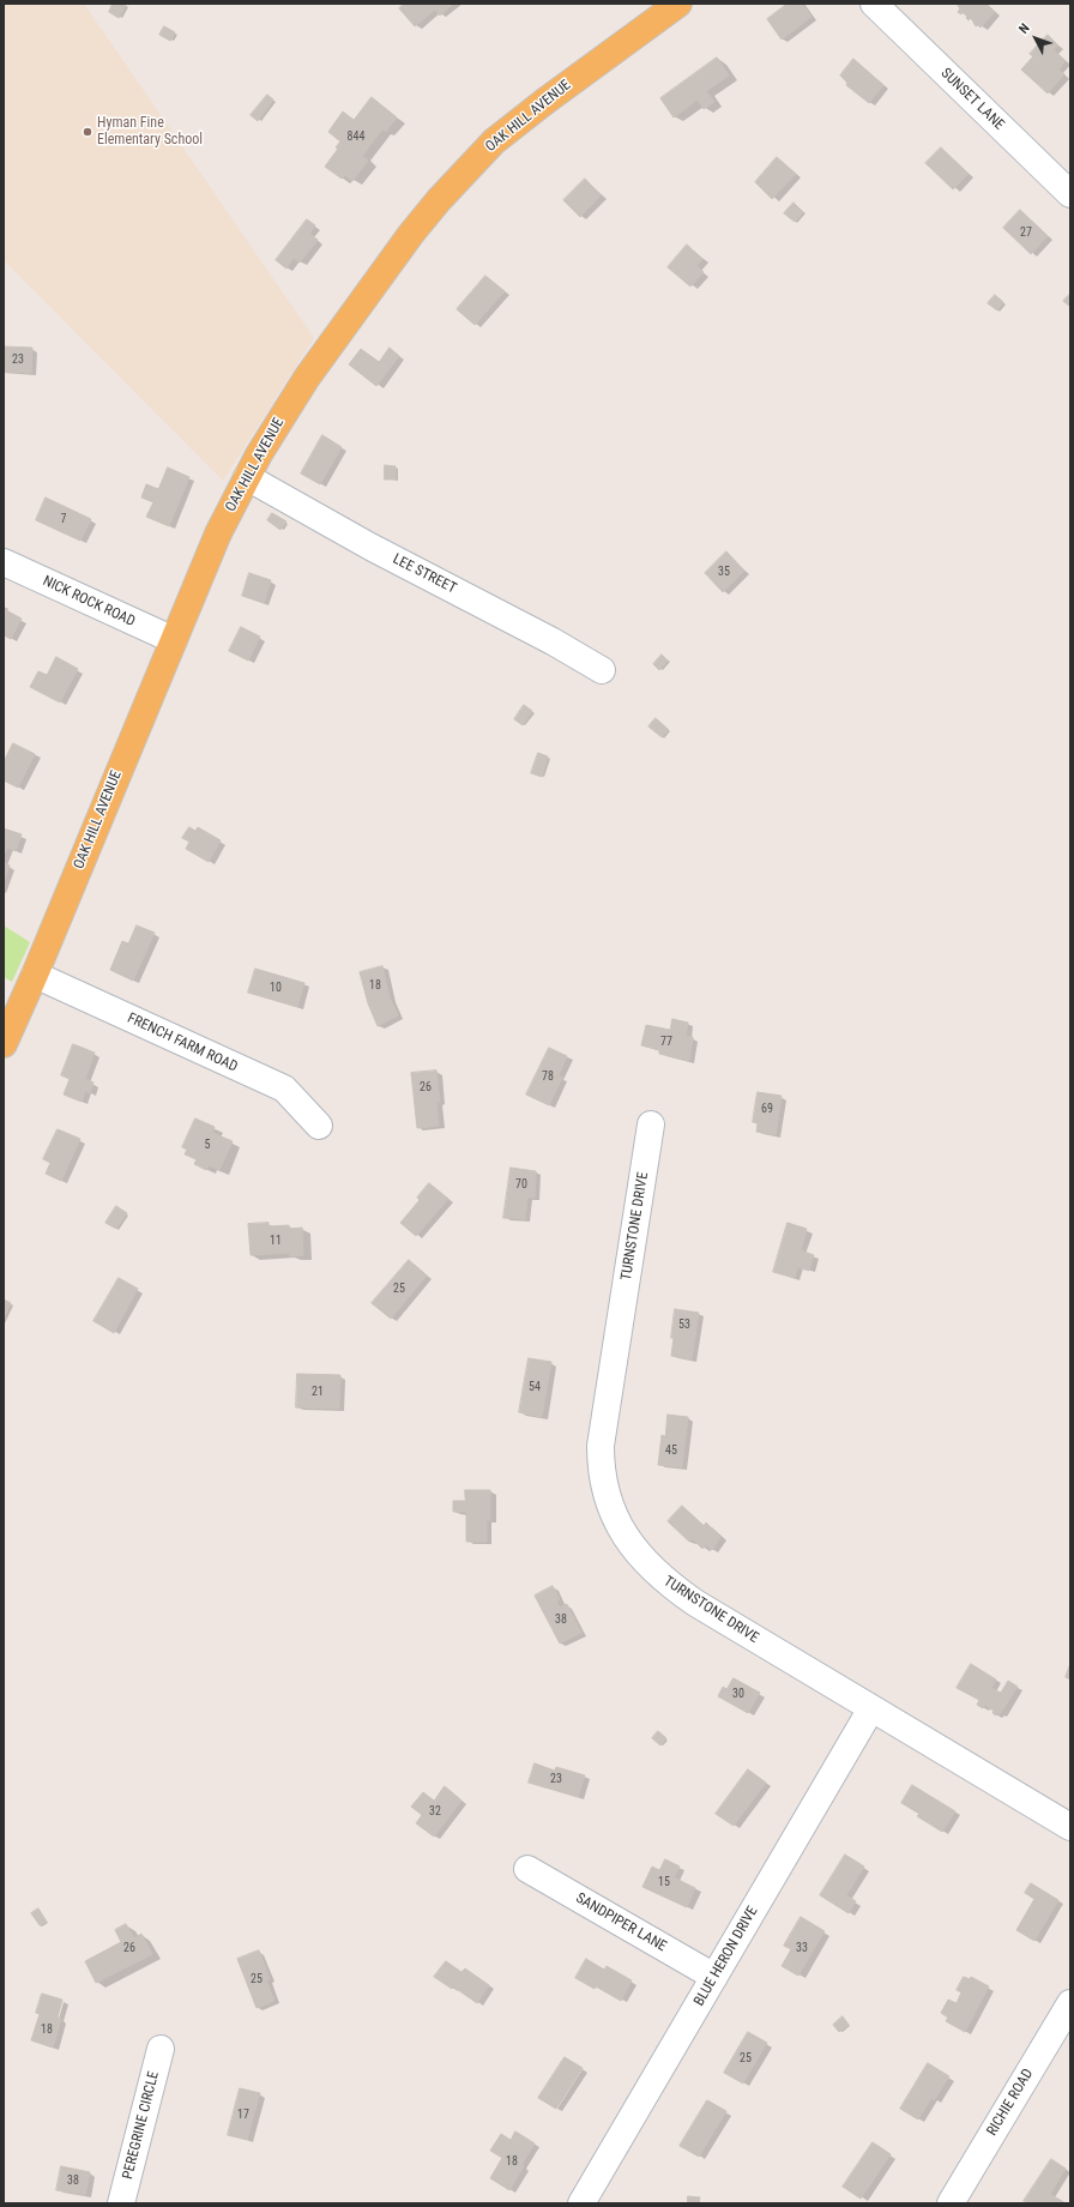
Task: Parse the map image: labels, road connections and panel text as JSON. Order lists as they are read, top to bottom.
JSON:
{
  "streets": {
    "main road": ["OAK HILL AVENUE"],
    "street": [
      "SUNSET LANE",
      "LEE STREET",
      "NICK ROCK ROAD",
      "FRENCH FARM ROAD",
      "TURNSTONE DRIVE",
      "SANDPIPER LANE",
      "BLUE HERON DRIVE",
      "RICHIE ROAD",
      "PEREGRINE CIRCLE"
    ]
  },
  "crossings": [
    ["OAK HILL AVENUE", "LEE STREET"],
    ["OAK HILL AVENUE", "NICK ROCK ROAD"],
    ["OAK HILL AVENUE", "FRENCH FARM ROAD"],
    ["TURNSTONE DRIVE", "BLUE HERON DRIVE"],
    ["SANDPIPER LANE", "BLUE HERON DRIVE"]
  ],
  "places": ["Hyman Fine Elementary School"],
  "house_numbers": [
    "844",
    "27",
    "23",
    "7",
    "35",
    "18",
    "10",
    "77",
    "78",
    "26",
    "69",
    "5",
    "70",
    "11",
    "25",
    "53",
    "54",
    "21",
    "45",
    "38",
    "30",
    "23",
    "32",
    "15",
    "26",
    "33",
    "25",
    "18",
    "25",
    "17",
    "18",
    "38"
  ],
  "north": "top left"
}
